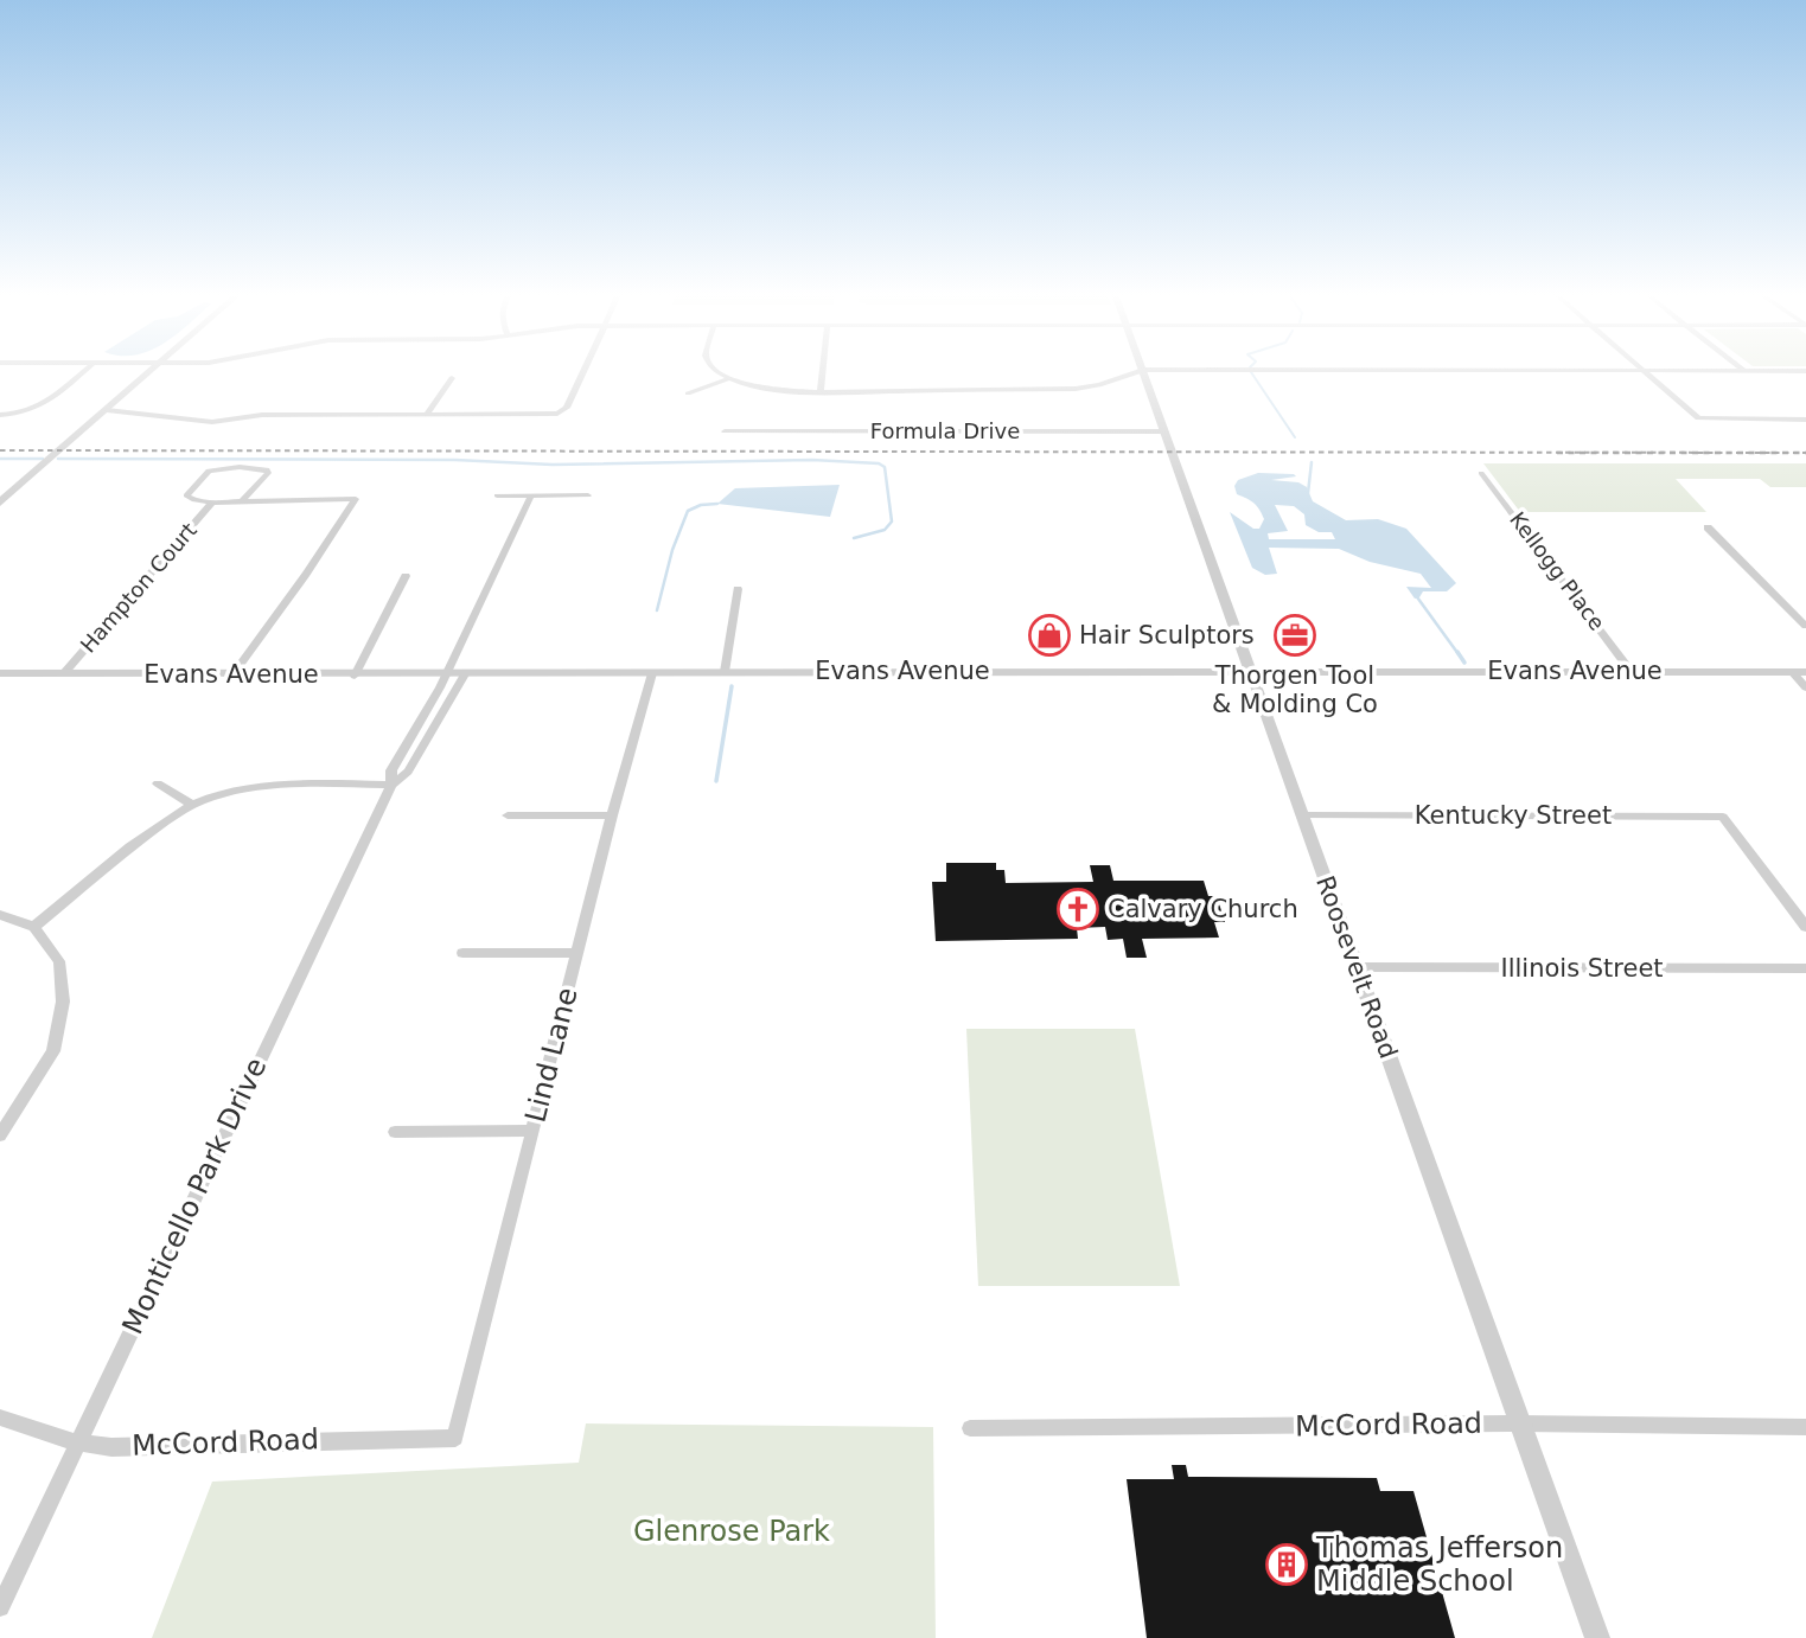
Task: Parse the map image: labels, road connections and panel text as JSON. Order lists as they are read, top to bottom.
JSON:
{
  "streets": {
    "street": [
      "Formula Drive",
      "Kellogg Place",
      "Hampton Court",
      "Evans Avenue",
      "Kentucky Street",
      "Roosevelt Road",
      "Illinois Street",
      "Lind Lane",
      "Monticello Park Drive",
      "McCord Road"
    ]
  },
  "crossings": [
    ["Formula Drive", "Roosevelt Road"],
    ["Kellogg Place", "Evans Avenue"],
    ["Hampton Court", "Evans Avenue"],
    ["Evans Avenue", "Roosevelt Road"],
    ["Evans Avenue", "Lind Lane"],
    ["Evans Avenue", "Monticello Park Drive"],
    ["Kentucky Street", "Roosevelt Road"],
    ["Roosevelt Road", "Illinois Street"],
    ["Roosevelt Road", "McCord Road"],
    ["Lind Lane", "McCord Road"],
    ["Monticello Park Drive", "McCord Road"]
  ],
  "parks": ["Glenrose Park"],
  "places": {
    "shop": ["Hair Sculptors"],
    "office": ["Thorgen Tool & Molding Co"],
    "church": ["Calvary Church"],
    "building": ["Thomas Jefferson Middle School"]
  }
}
